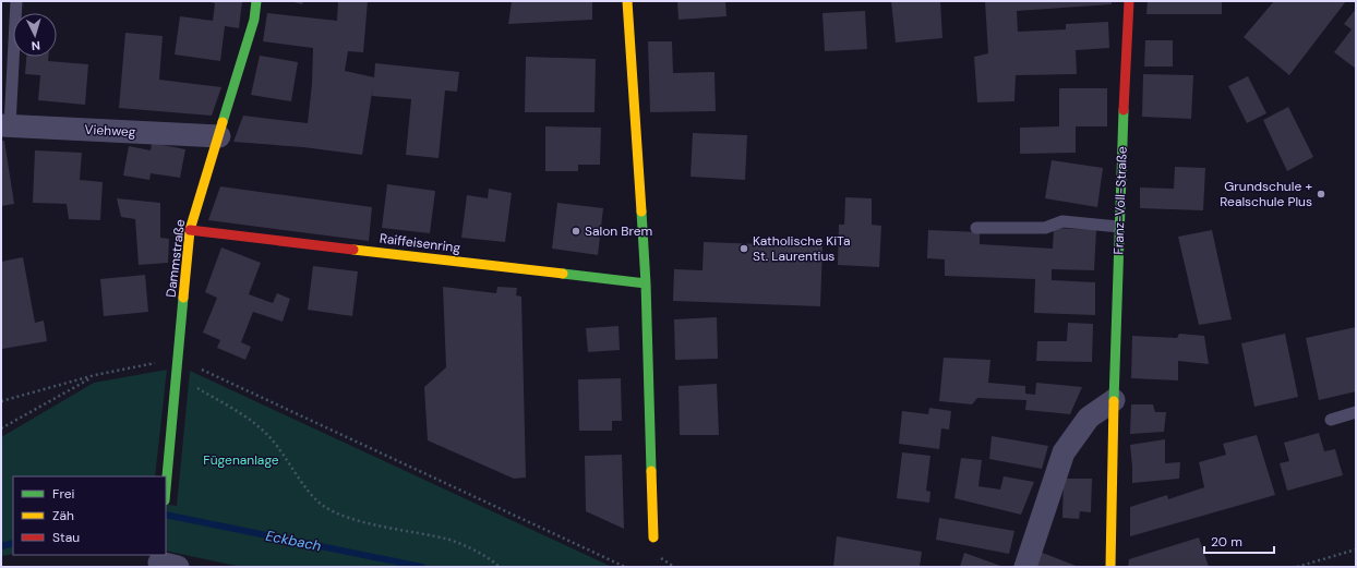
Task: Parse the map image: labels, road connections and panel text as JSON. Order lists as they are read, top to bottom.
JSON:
{
  "streets": {
    "street": [
      "Viehweg",
      "Franz-Voll-Straße",
      "Raiffeisenring",
      "Dammstraße"
    ]
  },
  "crossings": [
    ["Viehweg", "Dammstraße"],
    ["Raiffeisenring", "Dammstraße"]
  ],
  "water": ["Eckbach"],
  "parks": ["Fügenanlage"],
  "places": ["Grundschule + Realschule Plus", "Salon Brem", "Katholische KiTa St. Laurentius"],
  "legend": ["Frei", "Zäh", "Stau"],
  "scale_bar": "20 m",
  "north": "bottom"
}
